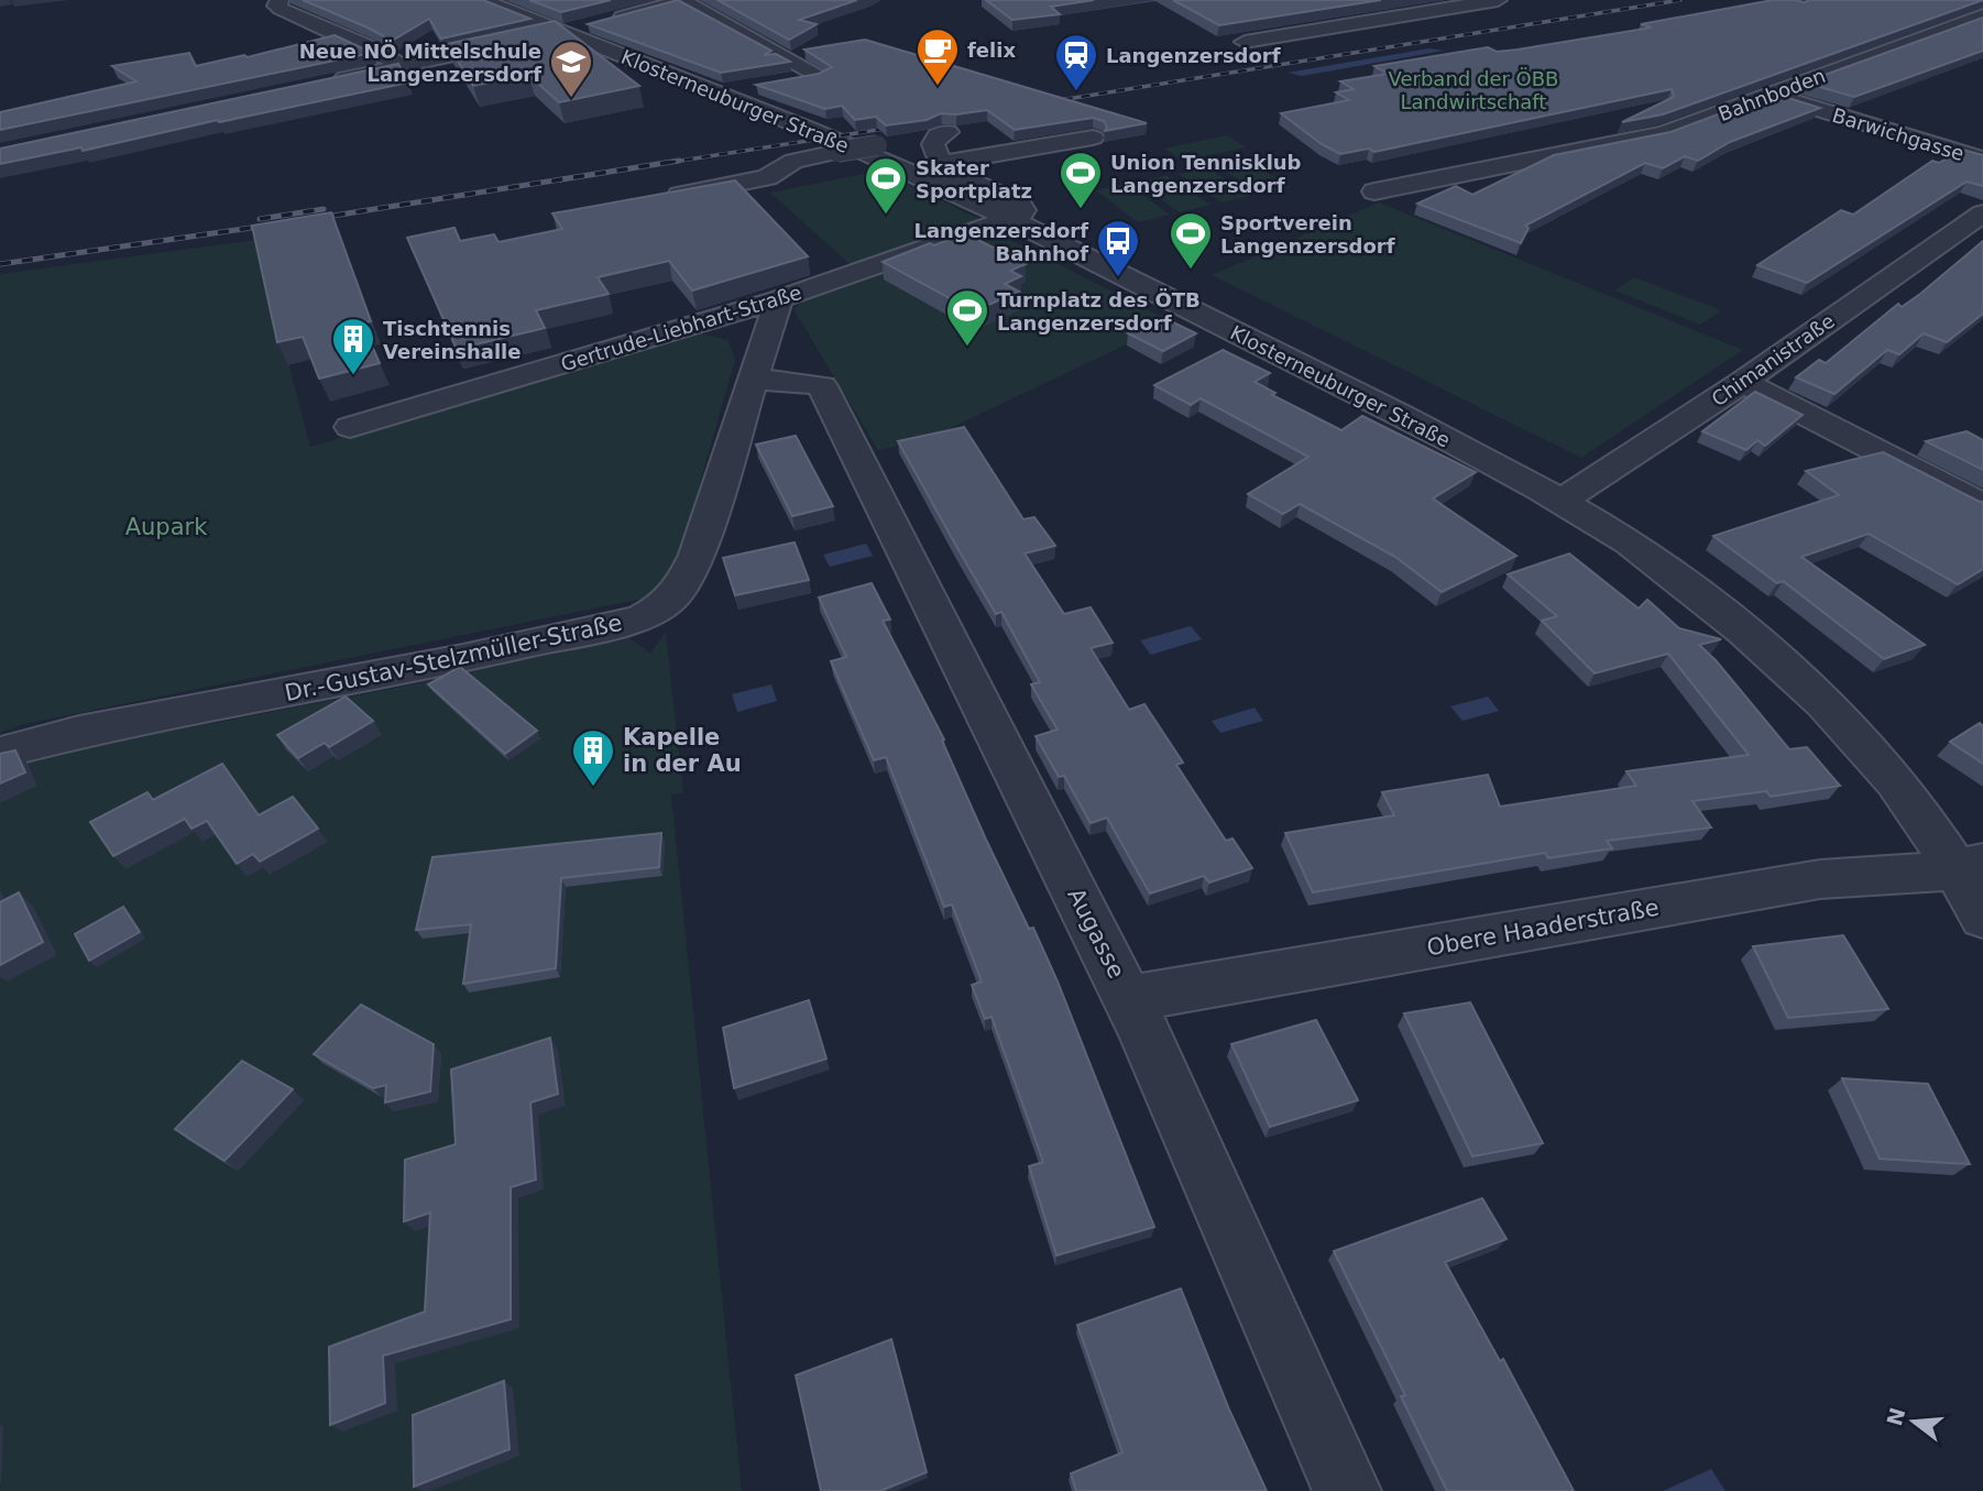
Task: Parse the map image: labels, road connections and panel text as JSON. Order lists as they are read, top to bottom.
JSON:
{
  "streets": {
    "street": [
      "Bahnboden",
      "Klosterneuburger Straße",
      "Barwichgasse",
      "Gertrude-Liebhart-Straße",
      "Chimanistraße",
      "Dr.-Gustav-Stelzmüller-Straße",
      "Obere Haaderstraße",
      "Augasse"
    ]
  },
  "crossings": [
    ["Bahnboden", "Barwichgasse"],
    ["Klosterneuburger Straße", "Gertrude-Liebhart-Straße"],
    ["Klosterneuburger Straße", "Chimanistraße"],
    ["Klosterneuburger Straße", "Obere Haaderstraße"],
    ["Gertrude-Liebhart-Straße", "Dr.-Gustav-Stelzmüller-Straße"],
    ["Dr.-Gustav-Stelzmüller-Straße", "Augasse"],
    ["Obere Haaderstraße", "Augasse"]
  ],
  "parks": ["Verband der ÖBB Landwirtschaft", "Aupark"],
  "places": {
    "cafe": ["felix"],
    "station": ["Langenzersdorf"],
    "school or university": ["Neue NÖ Mittelschule Langenzersdorf"],
    "sports": [
      "Union Tennisklub Langenzersdorf",
      "Skater Sportplatz",
      "Sportverein Langenzersdorf",
      "Turnplatz des ÖTB Langenzersdorf"
    ],
    "bus stop": ["Langenzersdorf Bahnhof"],
    "building": ["Tischtennis Vereinshalle", "Kapelle in der Au"]
  },
  "north": "left"
}
